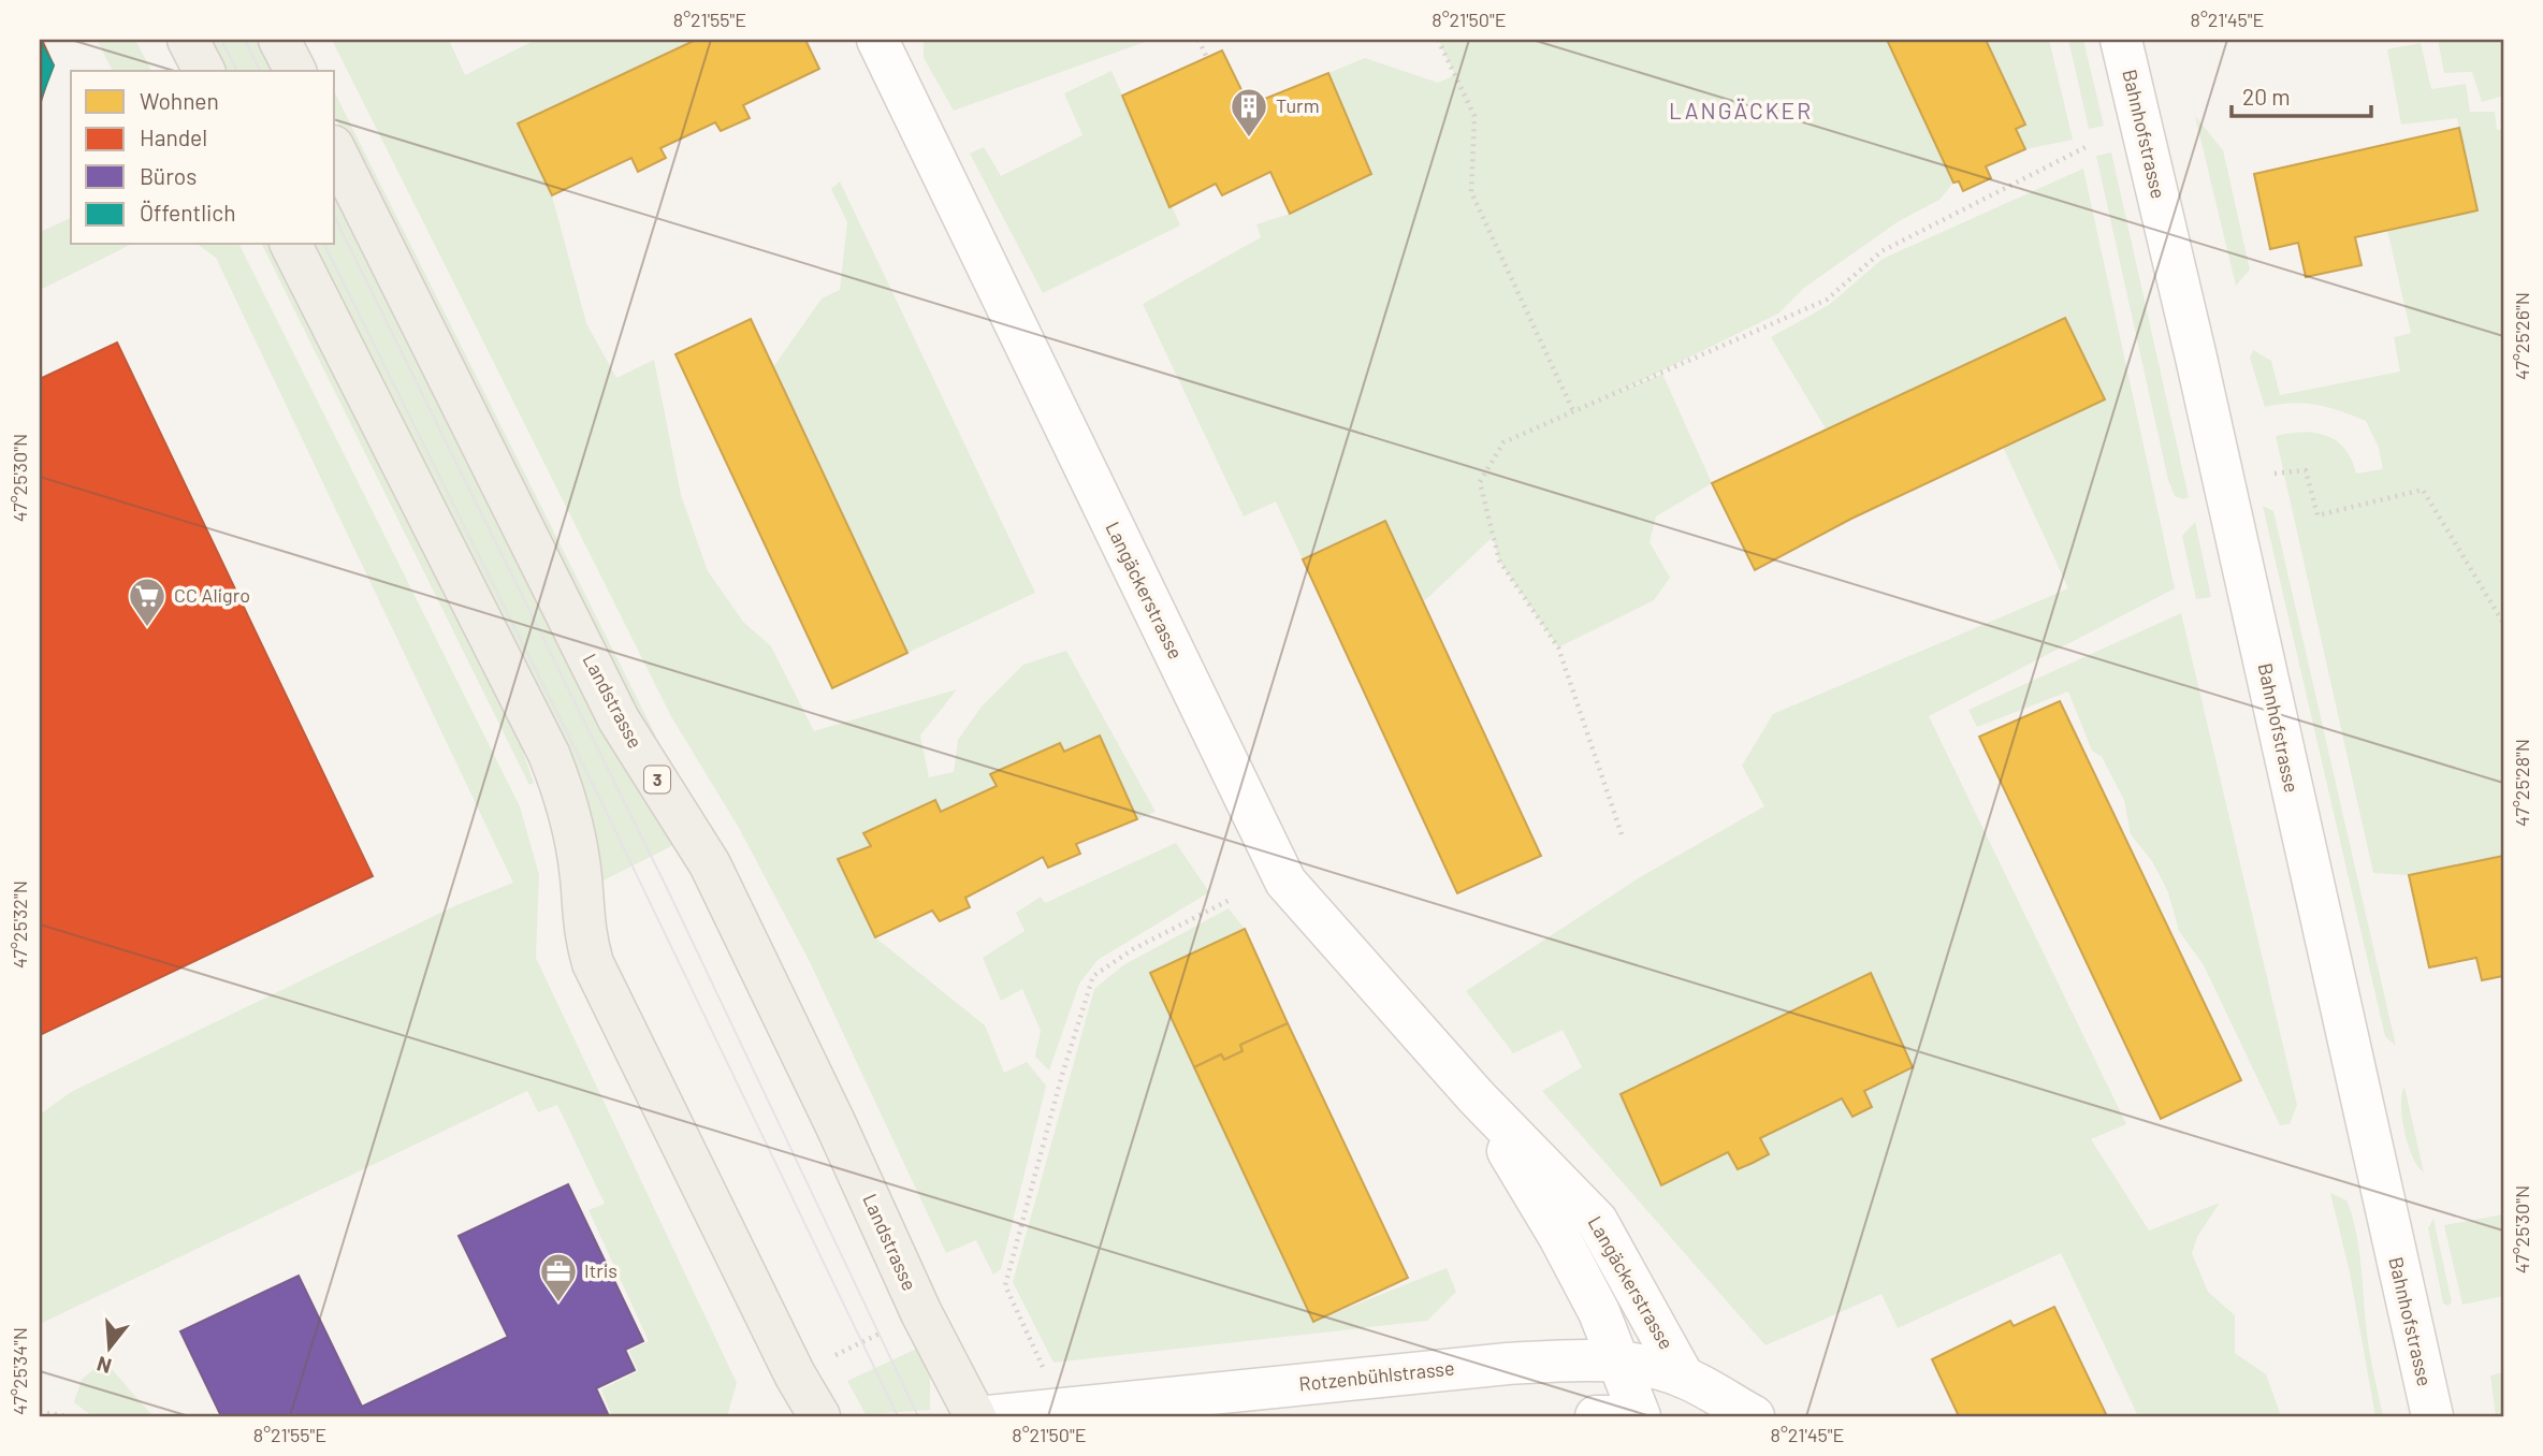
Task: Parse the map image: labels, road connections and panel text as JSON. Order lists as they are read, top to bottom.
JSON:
{
  "streets": {
    "main road": ["Landstrasse", "3"],
    "street": ["Bahnhofstrasse", "Langäckerstrasse", "Rotzenbühlstrasse"]
  },
  "crossings": [
    ["Langäckerstrasse", "Rotzenbühlstrasse"]
  ],
  "districts": ["LANGÄCKER"],
  "places": {
    "building": ["Turm"],
    "supermarket": ["CC Aligro"],
    "office": ["Itris"]
  },
  "legend": [
    "Wohnen",
    "Handel",
    "Büros",
    "Öffentlich"
  ],
  "scale_bar": "20 m",
  "north": "bottom",
  "coordinates": [
    "8°21'55\"E",
    "8°21'50\"E",
    "8°21'45\"E",
    "47°25'26\"N",
    "47°25'30\"N",
    "47°25'28\"N",
    "47°25'32\"N",
    "47°25'34\"N"
  ]
}
